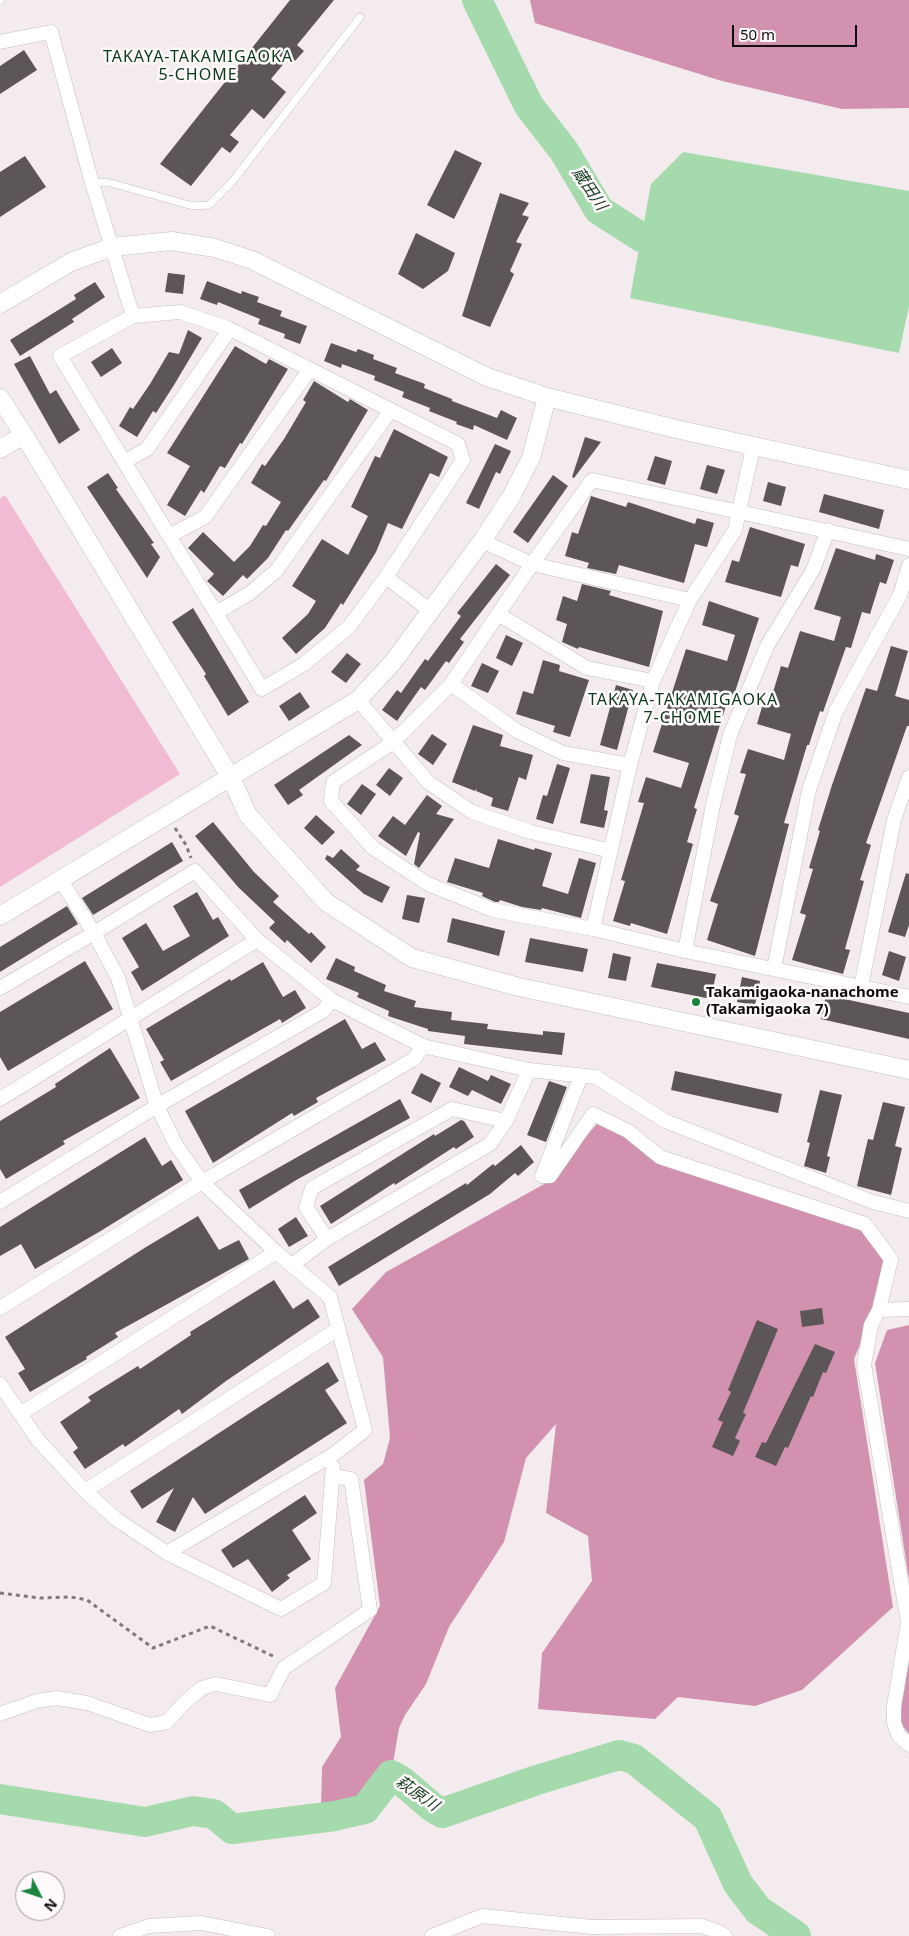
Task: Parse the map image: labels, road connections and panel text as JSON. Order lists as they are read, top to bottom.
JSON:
{
  "districts": ["TAKAYA-TAKAMIGAOKA 5-CHOME", "TAKAYA-TAKAMIGAOKA 7-CHOME"],
  "water": ["蔵田川", "萩原川"],
  "places": ["Takamigaoka-nanachome (Takamigaoka 7)"],
  "scale_bar": "50 m",
  "north": "bottom right"
}
